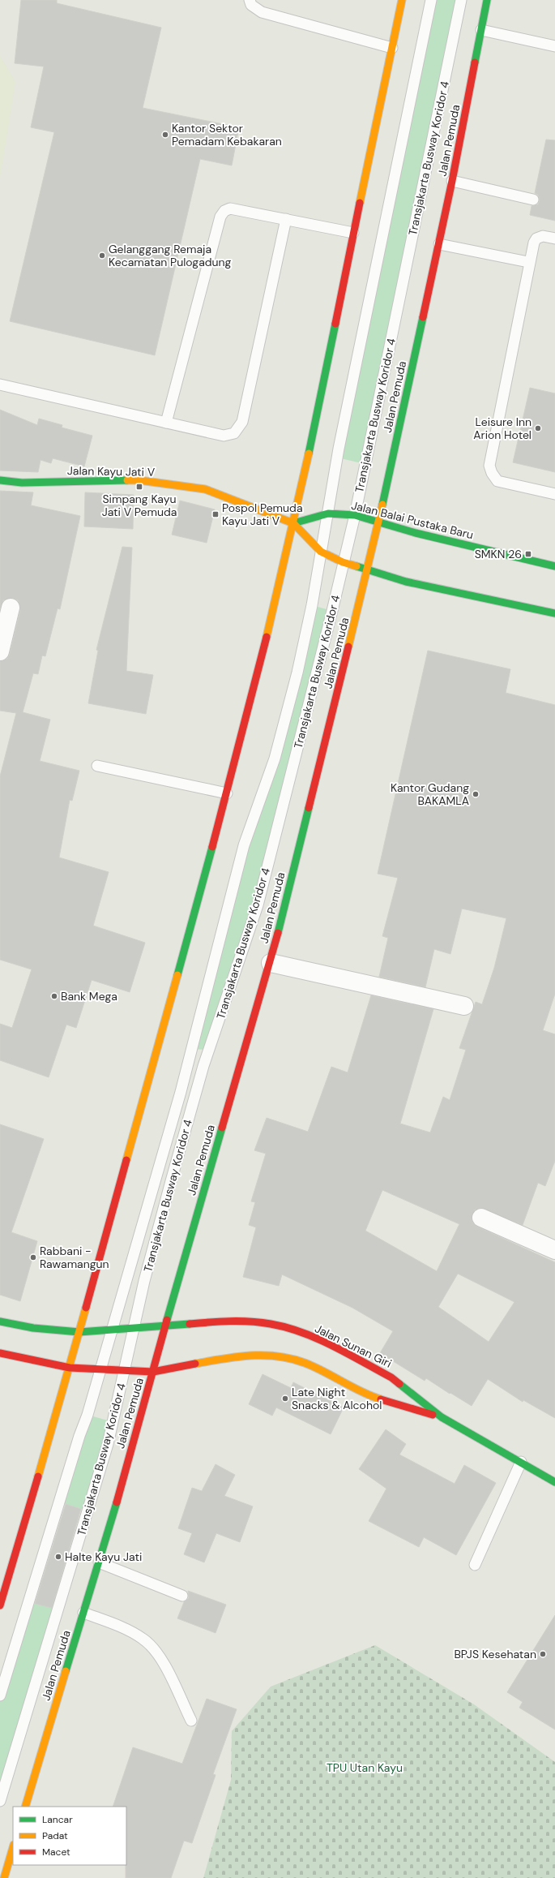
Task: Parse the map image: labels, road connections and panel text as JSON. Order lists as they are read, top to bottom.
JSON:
{
  "streets": {
    "main road": [
      "Jalan Pemuda",
      "Jalan Kayu Jati V",
      "Jalan Balai Pustaka Baru",
      "Jalan Sunan Giri"
    ],
    "lane": ["Transjakarta Busway Koridor 4"]
  },
  "crossings": [
    ["Jalan Pemuda", "Jalan Balai Pustaka Baru"],
    ["Jalan Pemuda", "Jalan Sunan Giri"],
    ["Transjakarta Busway Koridor 4", "Jalan Balai Pustaka Baru"],
    ["Transjakarta Busway Koridor 4", "Jalan Sunan Giri"],
    ["Jalan Kayu Jati V", "Jalan Balai Pustaka Baru"]
  ],
  "parks": ["TPU Utan Kayu"],
  "places": {
    "other": [
      "Kantor Sektor Pemadam Kebakaran",
      "Gelanggang Remaja Kecamatan Pulogadung",
      "Leisure Inn Arion Hotel",
      "Kantor Gudang BAKAMLA",
      "Bank Mega",
      "Rabbani - Rawamangun",
      "Late Night Snacks & Alcohol",
      "Halte Kayu Jati",
      "BPJS Kesehatan"
    ],
    "transit": ["Simpang Kayu Jati V Pemuda", "Pospol Pemuda Kayu Jati V", "SMKN 26"]
  },
  "legend": ["Lancar", "Padat", "Macet"]
}
